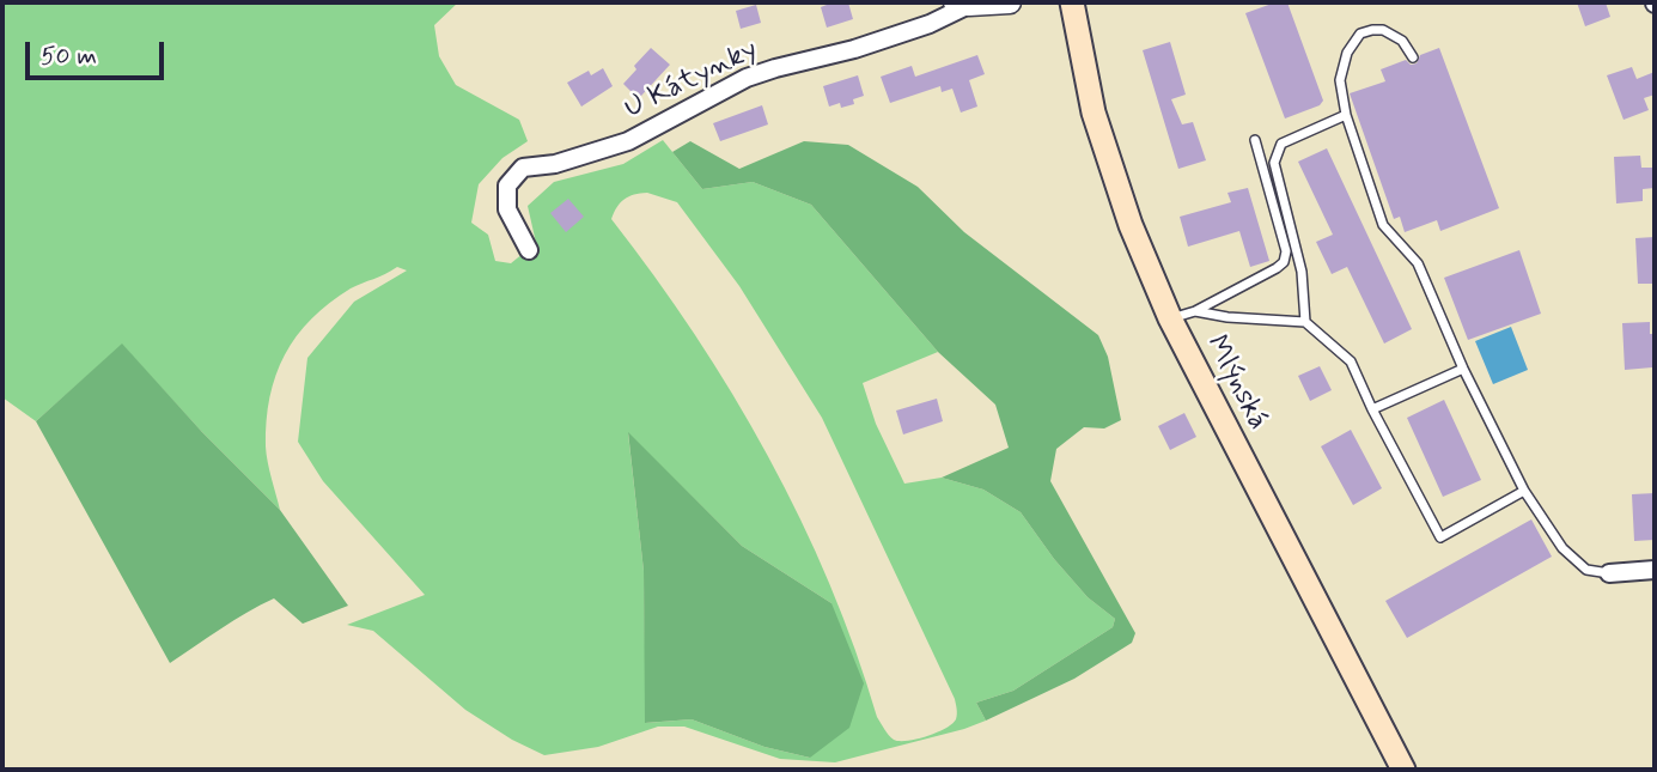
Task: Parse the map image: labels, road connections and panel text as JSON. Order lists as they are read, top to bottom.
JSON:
{
  "streets": {
    "main road": ["Mlýnská"],
    "street": ["U Kátynky"]
  },
  "scale_bar": "50 m"
}
